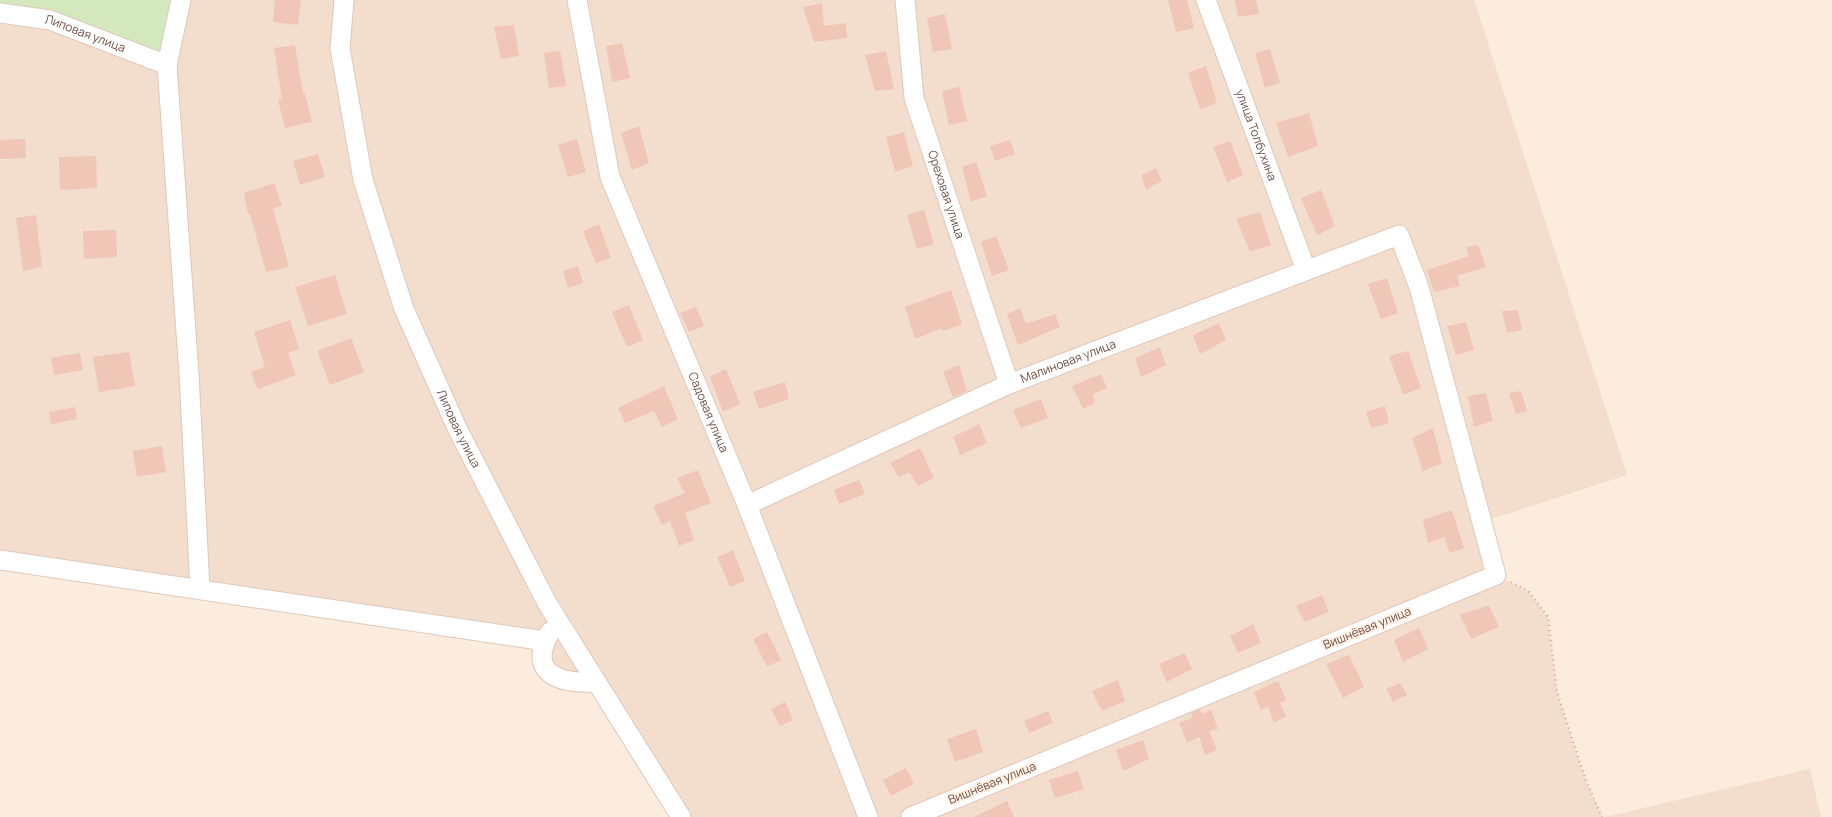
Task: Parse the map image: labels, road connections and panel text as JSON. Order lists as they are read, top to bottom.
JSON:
{
  "streets": {
    "street": [
      "Липовая улица",
      "улица Толбухина",
      "Ореховая улица",
      "Малиновая улица",
      "Садовая улица",
      "Вишнёвая улица"
    ]
  },
  "crossings": [
    ["улица Толбухина", "Малиновая улица"],
    ["Ореховая улица", "Малиновая улица"],
    ["Малиновая улица", "Садовая улица"],
    ["Малиновая улица", "Вишнёвая улица"]
  ]
}
